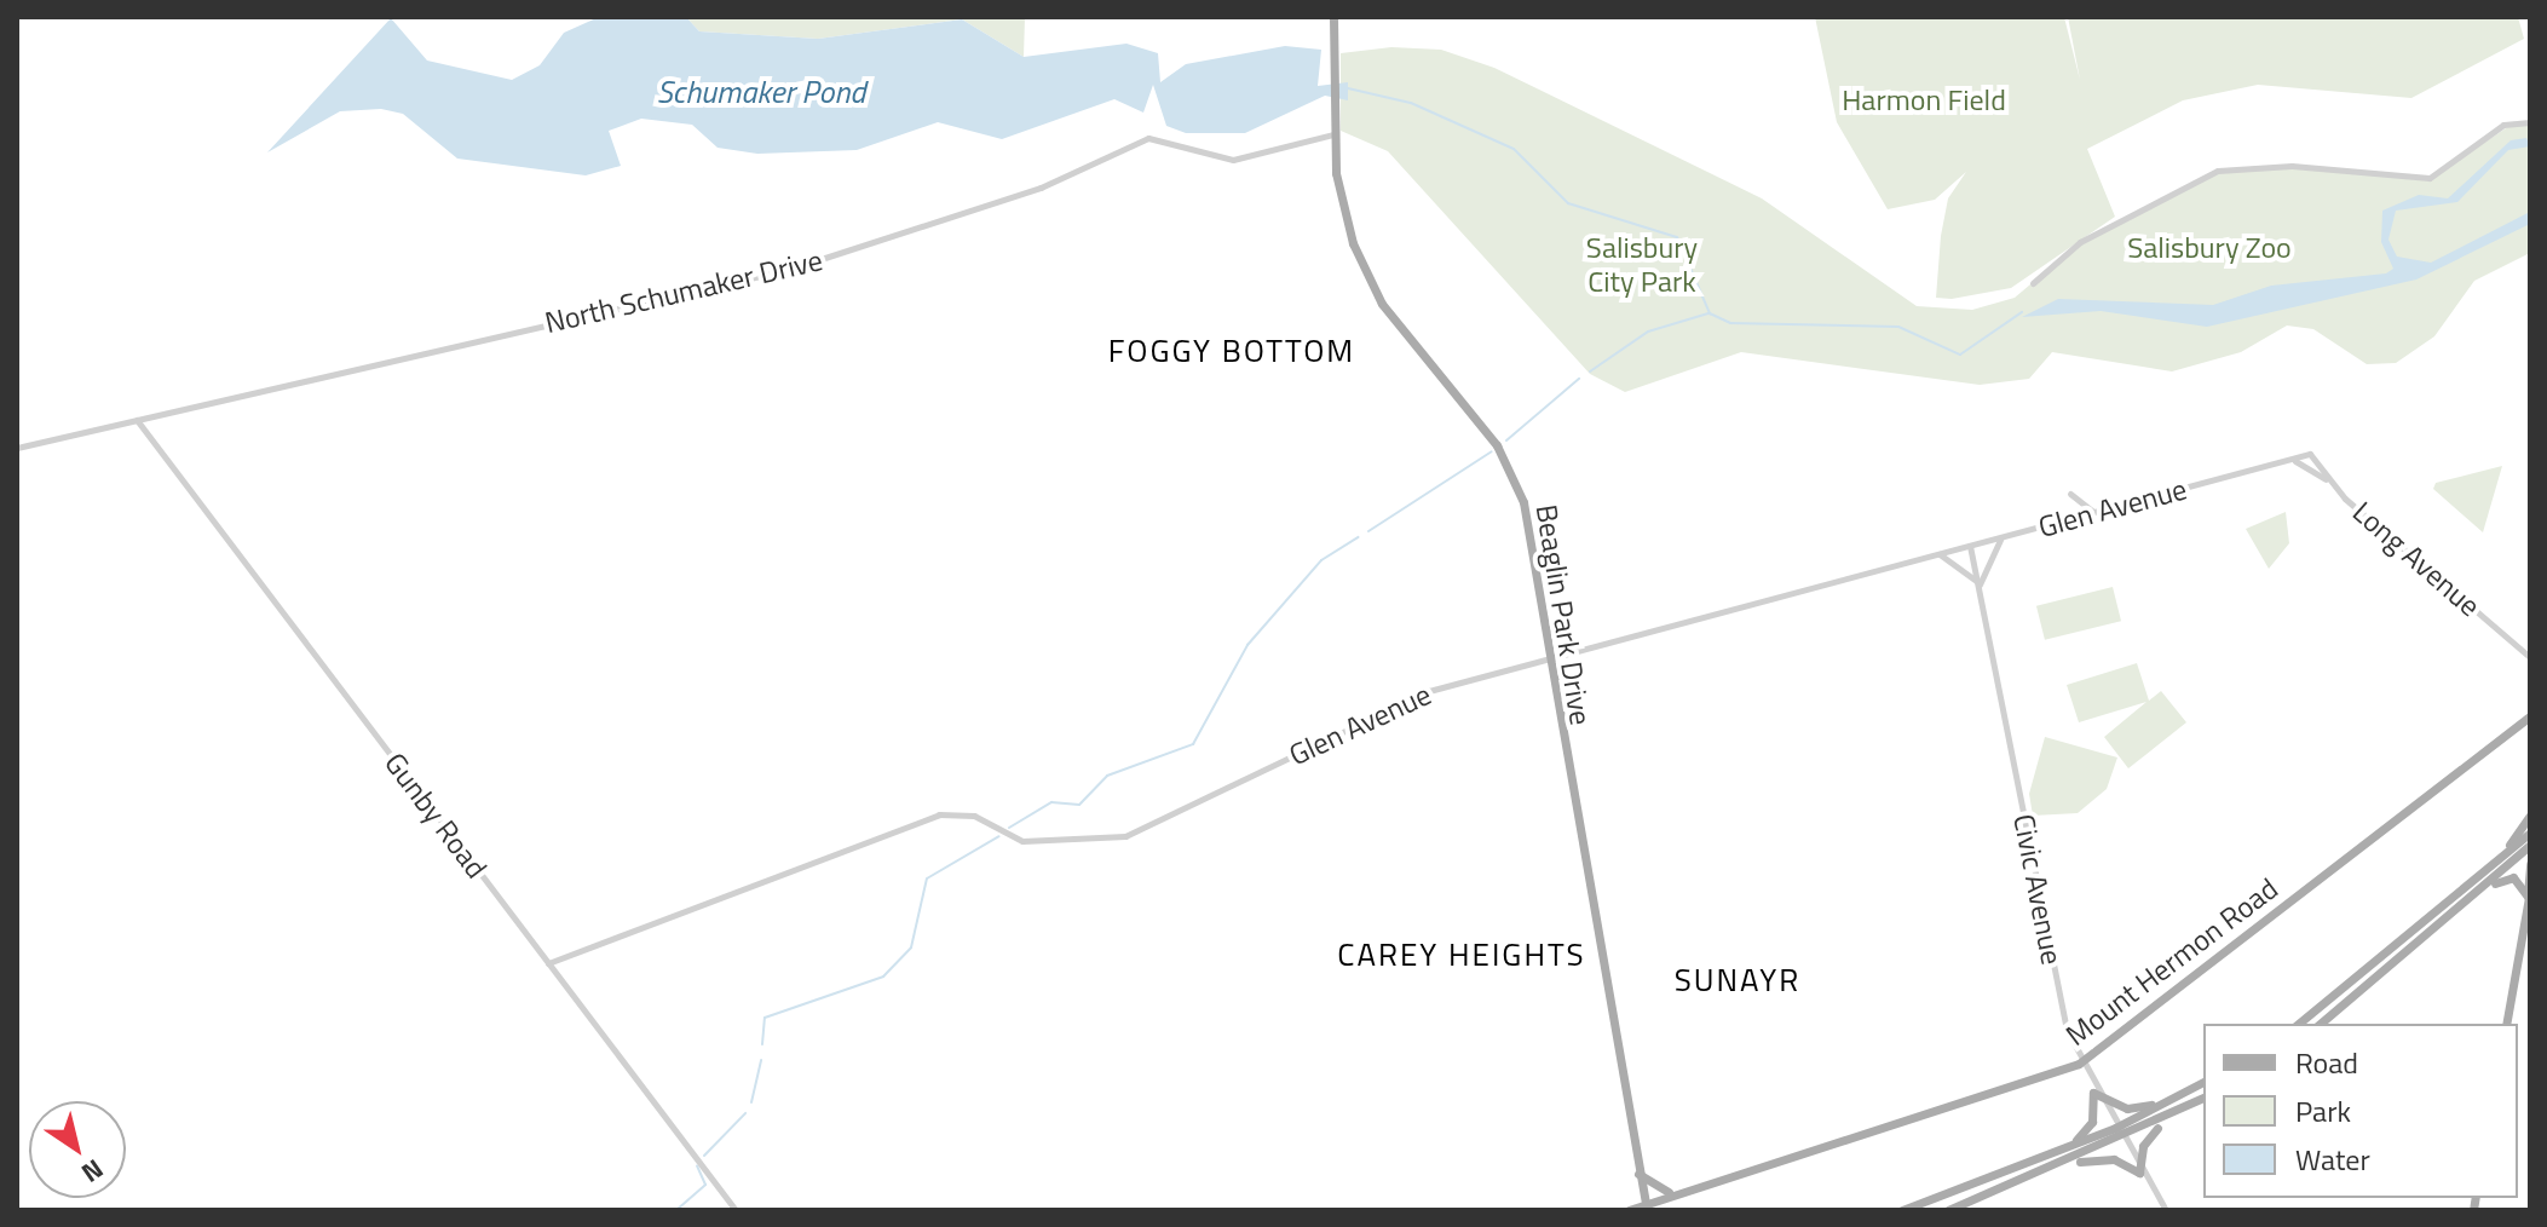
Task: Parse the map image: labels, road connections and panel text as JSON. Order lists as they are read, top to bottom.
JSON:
{
  "streets": {
    "main road": ["Beaglin Park Drive", "Mount Hermon Road"],
    "street": [
      "North Schumaker Drive",
      "Glen Avenue",
      "Long Avenue",
      "Gunby Road",
      "Civic Avenue"
    ]
  },
  "crossings": [
    ["North Schumaker Drive", "Beaglin Park Drive"],
    ["North Schumaker Drive", "Gunby Road"],
    ["Glen Avenue", "Long Avenue"],
    ["Glen Avenue", "Beaglin Park Drive"],
    ["Glen Avenue", "Gunby Road"],
    ["Glen Avenue", "Civic Avenue"],
    ["Beaglin Park Drive", "Mount Hermon Road"],
    ["Civic Avenue", "Mount Hermon Road"]
  ],
  "districts": ["FOGGY BOTTOM", "CAREY HEIGHTS", "SUNAYR"],
  "water": ["Schumaker Pond"],
  "parks": ["Harmon Field", "Salisbury City Park", "Salisbury Zoo"],
  "legend": ["Road", "Park", "Water"],
  "north": "bottom right"
}
